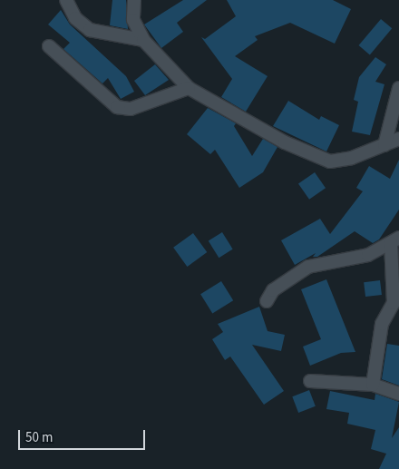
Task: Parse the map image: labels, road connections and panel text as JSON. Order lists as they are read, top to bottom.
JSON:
{
  "scale_bar": "50 m"
}
